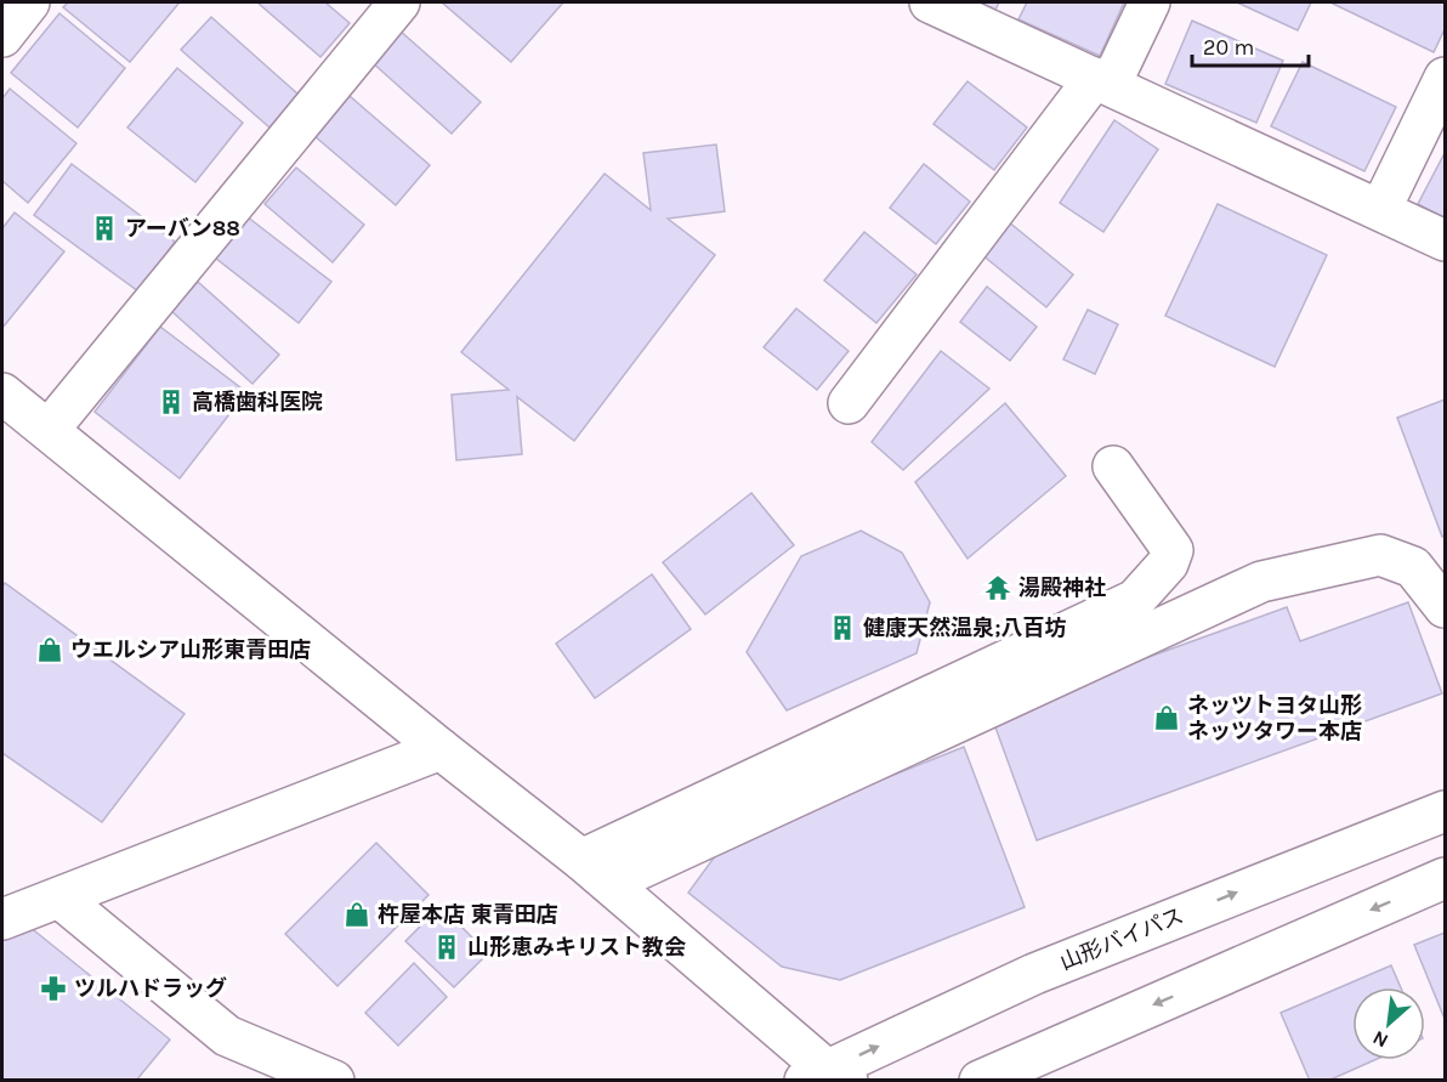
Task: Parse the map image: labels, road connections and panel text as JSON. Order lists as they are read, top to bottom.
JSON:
{
  "streets": {
    "main road": ["山形バイパス"]
  },
  "places": {
    "building": [
      "アーバン88",
      "高橋歯科医院",
      "健康天然温泉;八百坊",
      "山形恵みキリスト教会"
    ],
    "temple": ["湯殿神社"],
    "shop": ["ウエルシア山形東青田店", "ネッツトヨタ山形 ネッツタワー本店", "杵屋本店 東青田店"],
    "pharmacy": ["ツルハドラッグ"]
  },
  "scale_bar": "20 m",
  "north": "bottom left"
}
